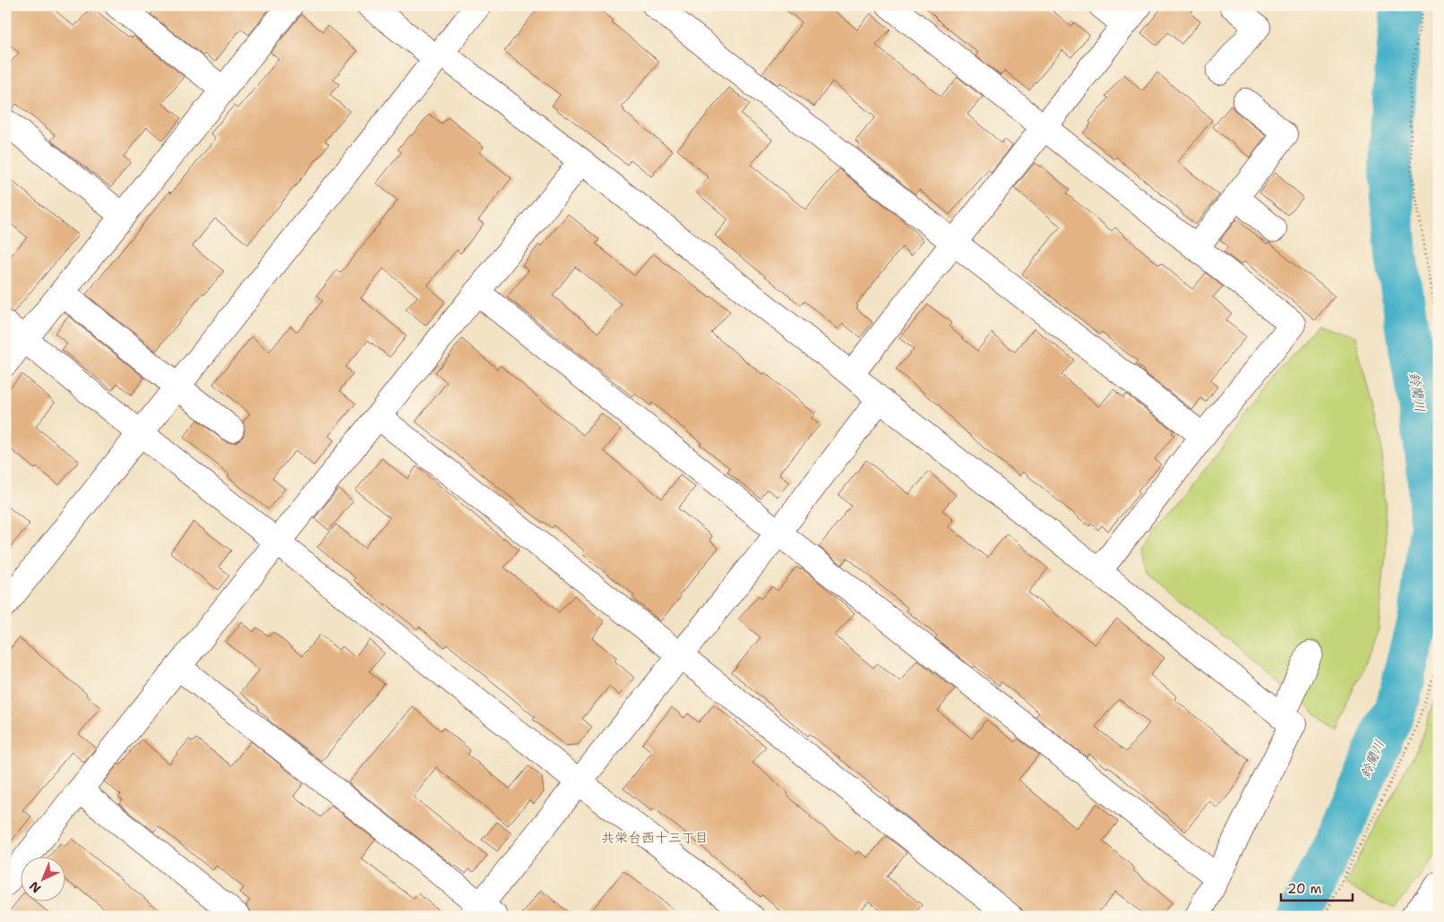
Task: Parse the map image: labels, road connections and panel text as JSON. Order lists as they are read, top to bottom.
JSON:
{
  "districts": ["共栄台西十三丁目"],
  "water": ["鈴蘭川"],
  "scale_bar": "20 m",
  "north": "bottom left"
}
